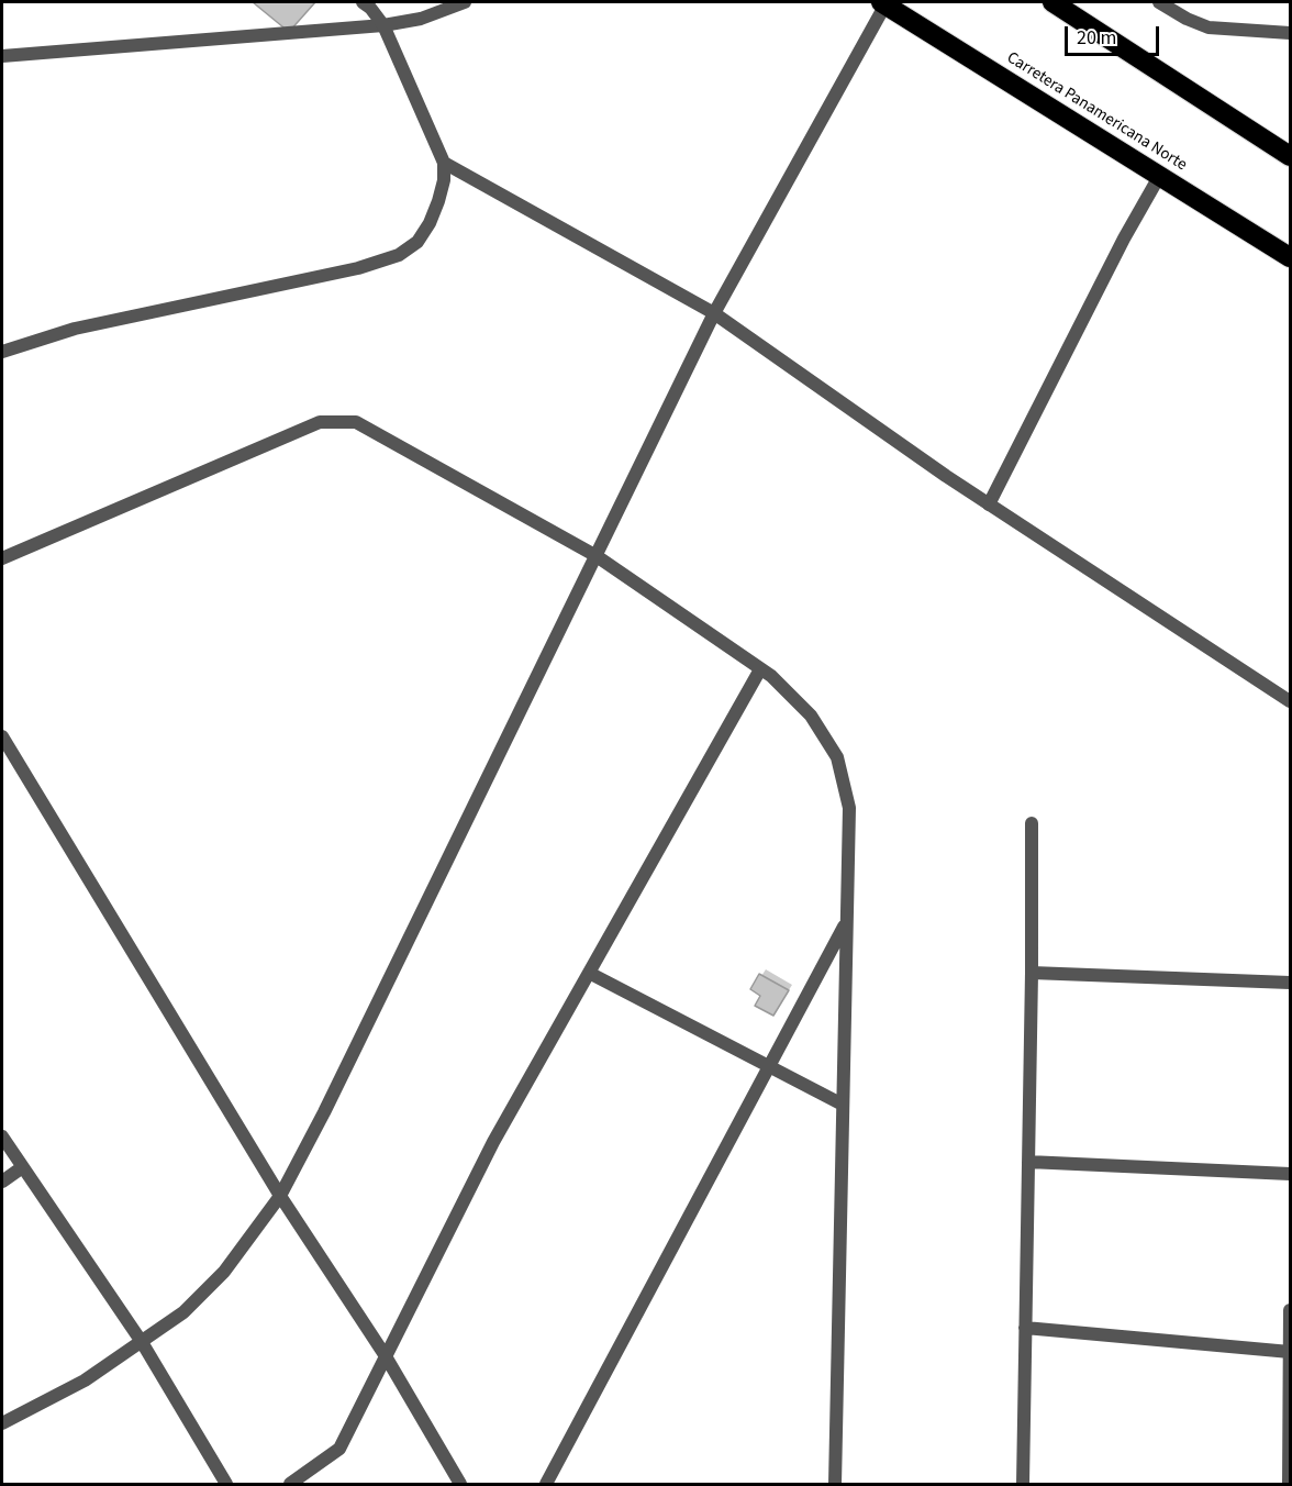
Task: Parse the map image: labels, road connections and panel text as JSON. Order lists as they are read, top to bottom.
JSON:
{
  "streets": {
    "highway": ["Carretera Panamericana Norte"]
  },
  "scale_bar": "20 m"
}
